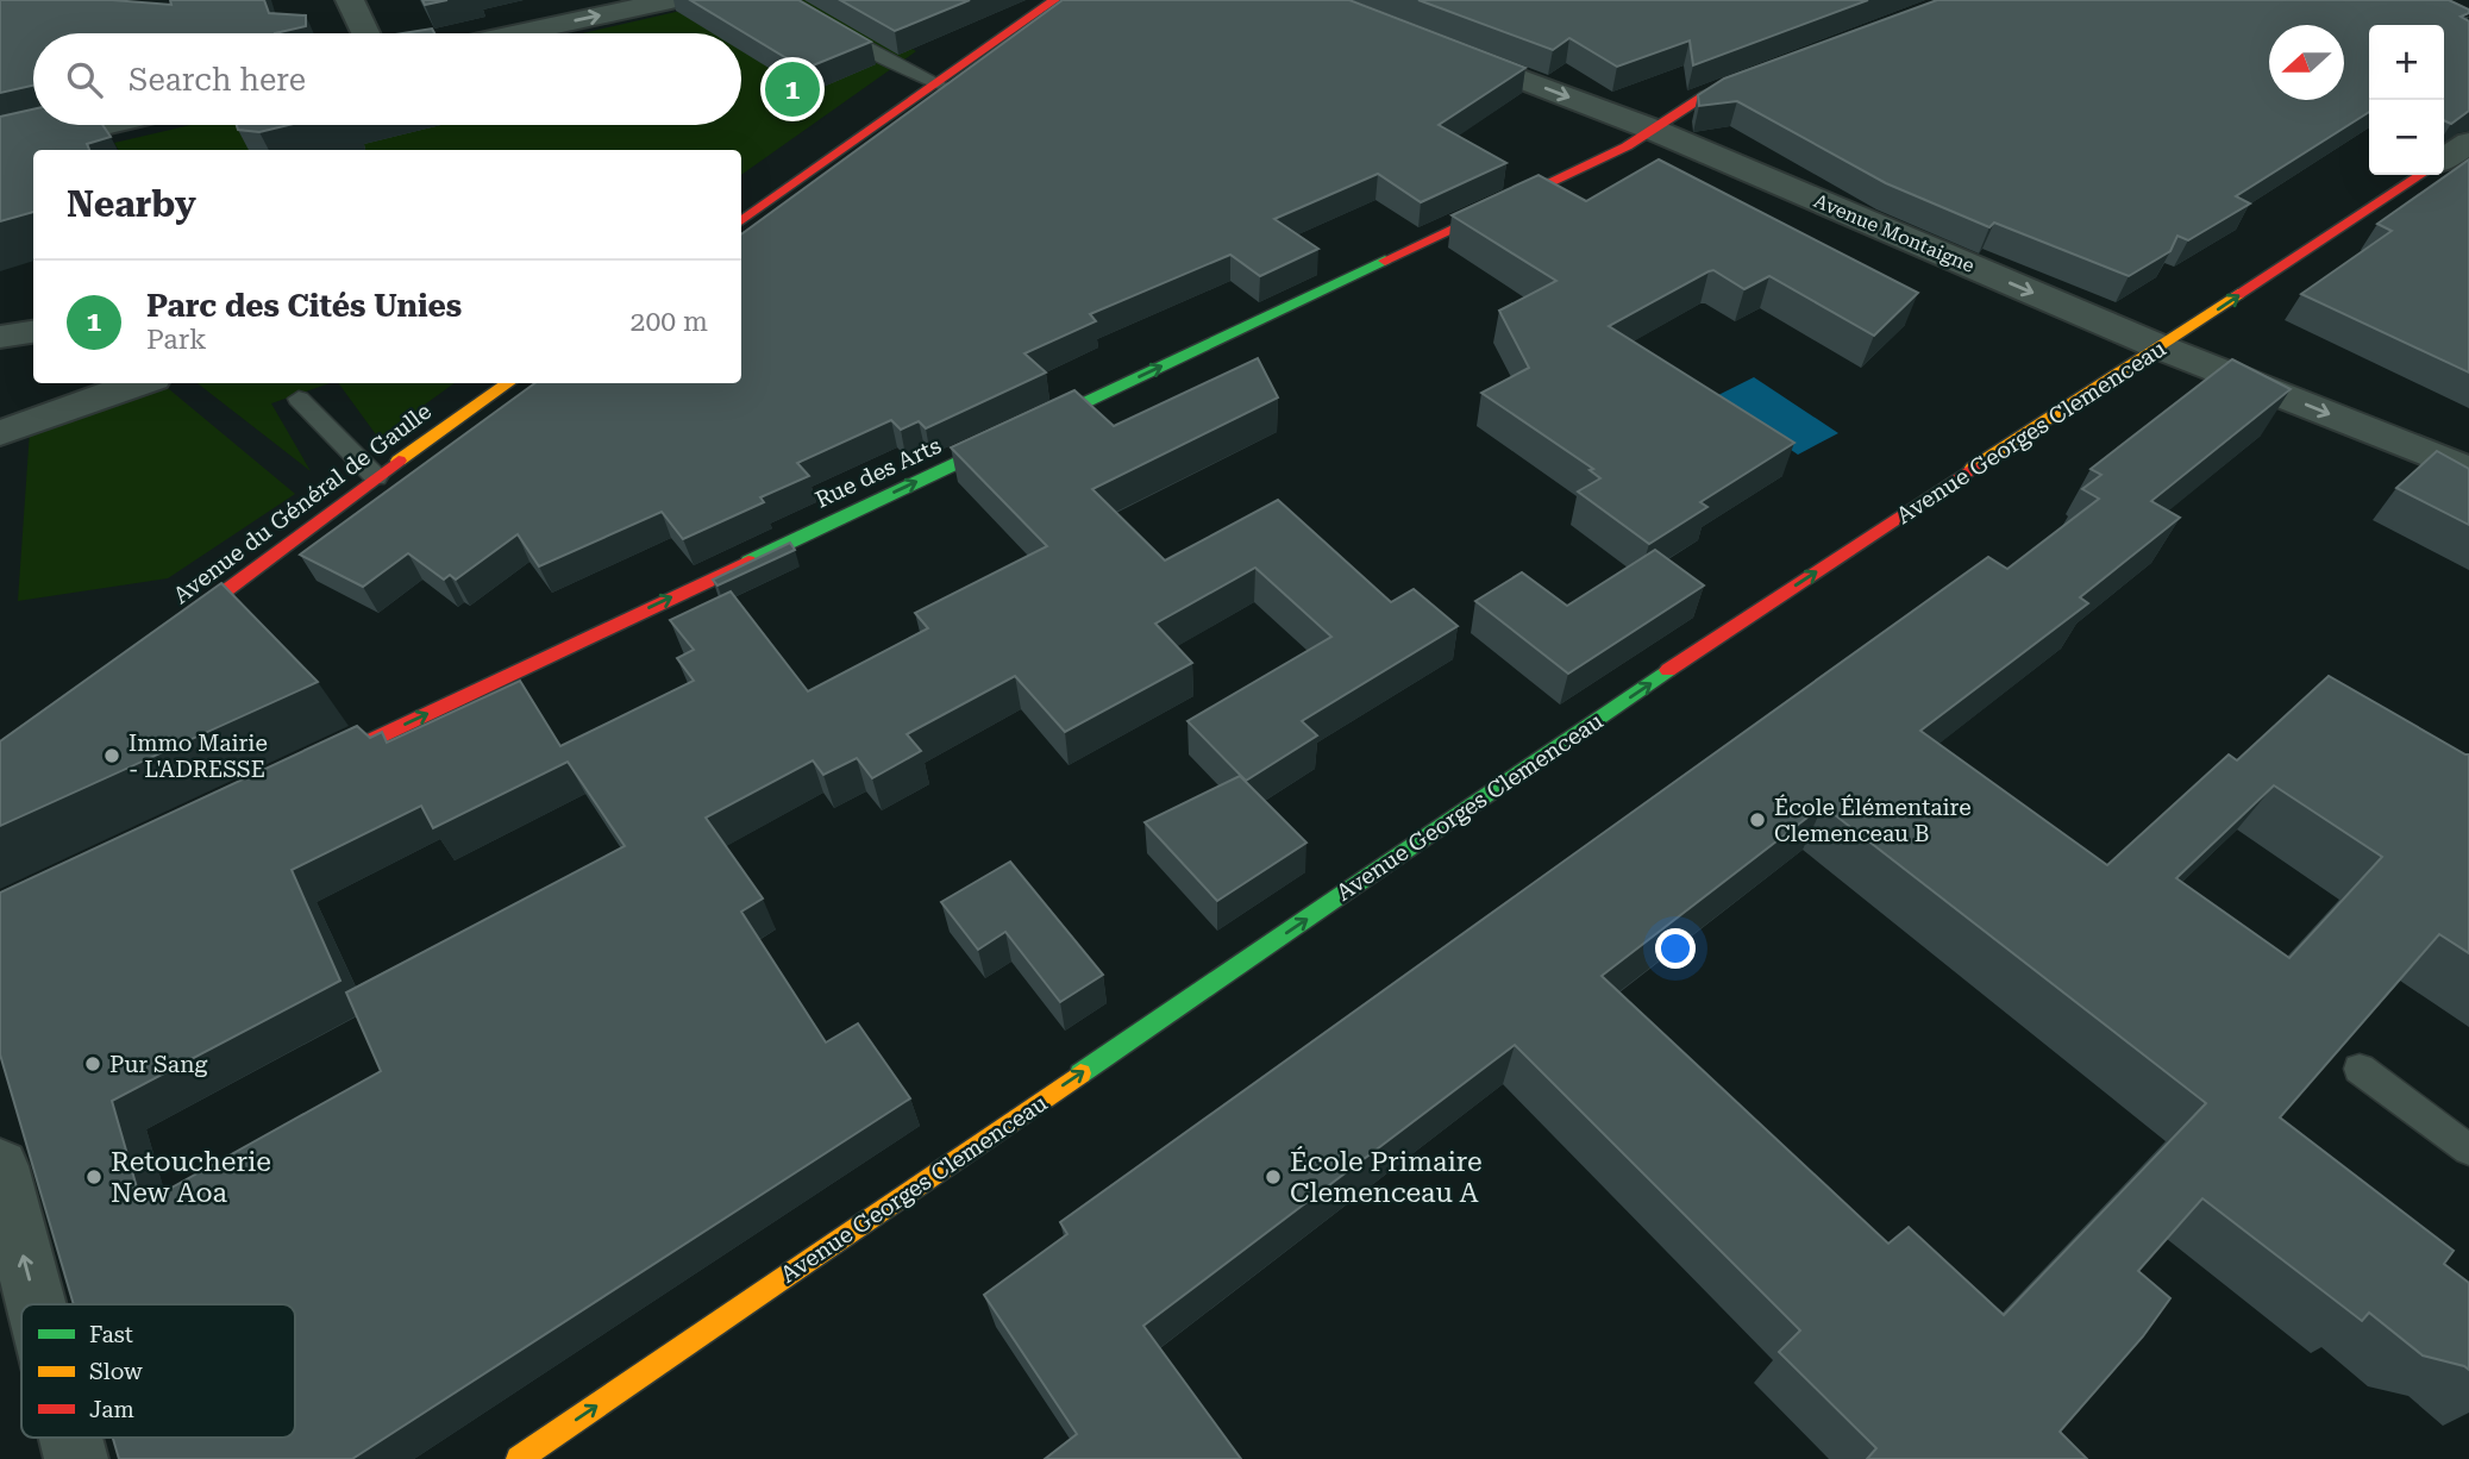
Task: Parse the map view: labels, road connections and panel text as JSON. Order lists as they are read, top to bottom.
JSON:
{
  "streets": {
    "street": [
      "Avenue Montaigne",
      "Avenue Georges Clemenceau",
      "Rue des Arts",
      "Avenue du Général de Gaulle"
    ]
  },
  "crossings": [
    ["Avenue Montaigne", "Avenue Georges Clemenceau"],
    ["Avenue Montaigne", "Rue des Arts"]
  ],
  "one_way": ["Avenue Montaigne", "Avenue Georges Clemenceau", "Rue des Arts"],
  "places": [
    "Immo Mairie - L'ADRESSE",
    "École Élémentaire Clemenceau B",
    "Pur Sang",
    "Retoucherie New Aoa",
    "École Primaire Clemenceau A"
  ],
  "legend": ["Fast", "Slow", "Jam"],
  "north": "left",
  "page": {
    "map_buttons": ["+", "−"],
    "search": "Search here",
    "pins": "1",
    "heading": "Nearby",
    "list": [
      {
        "mark": "1",
        "name": "Parc des Cités Unies",
        "note": "Park",
        "value": "200 m"
      }
    ]
  }
}
